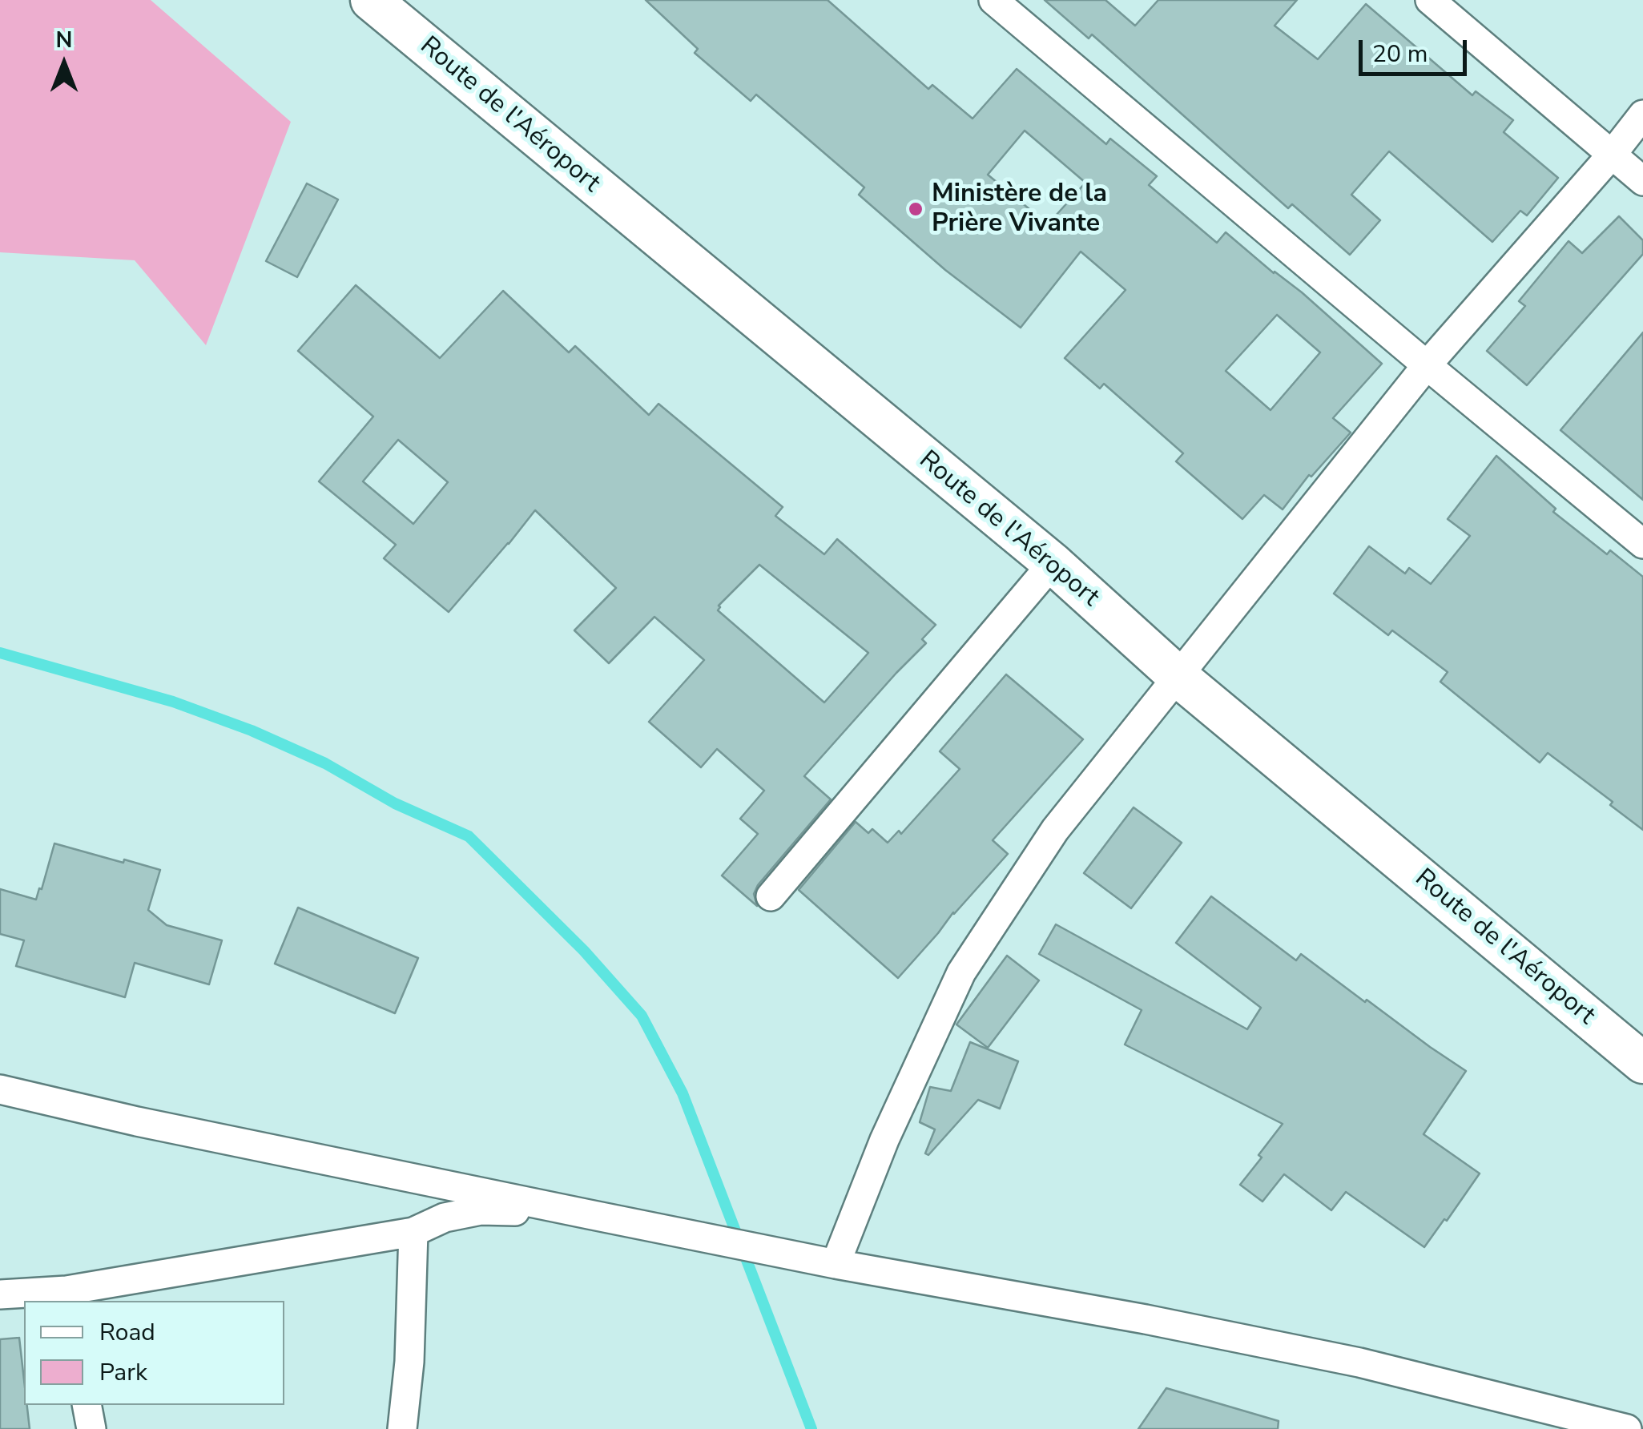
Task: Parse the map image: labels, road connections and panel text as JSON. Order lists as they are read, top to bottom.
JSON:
{
  "streets": {
    "main road": ["Route de l'Aéroport"]
  },
  "places": ["Ministère de la Prière Vivante"],
  "legend": ["Road", "Park"],
  "scale_bar": "20 m",
  "north": "top"
}
